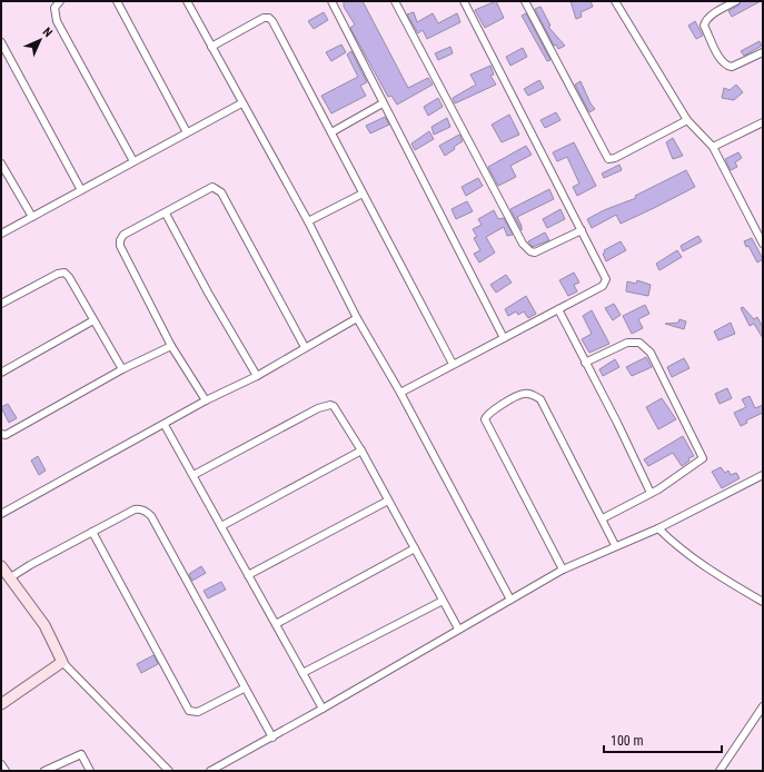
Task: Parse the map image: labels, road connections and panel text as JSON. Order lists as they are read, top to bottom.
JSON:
{
  "scale_bar": "100 m",
  "north": "top right"
}
